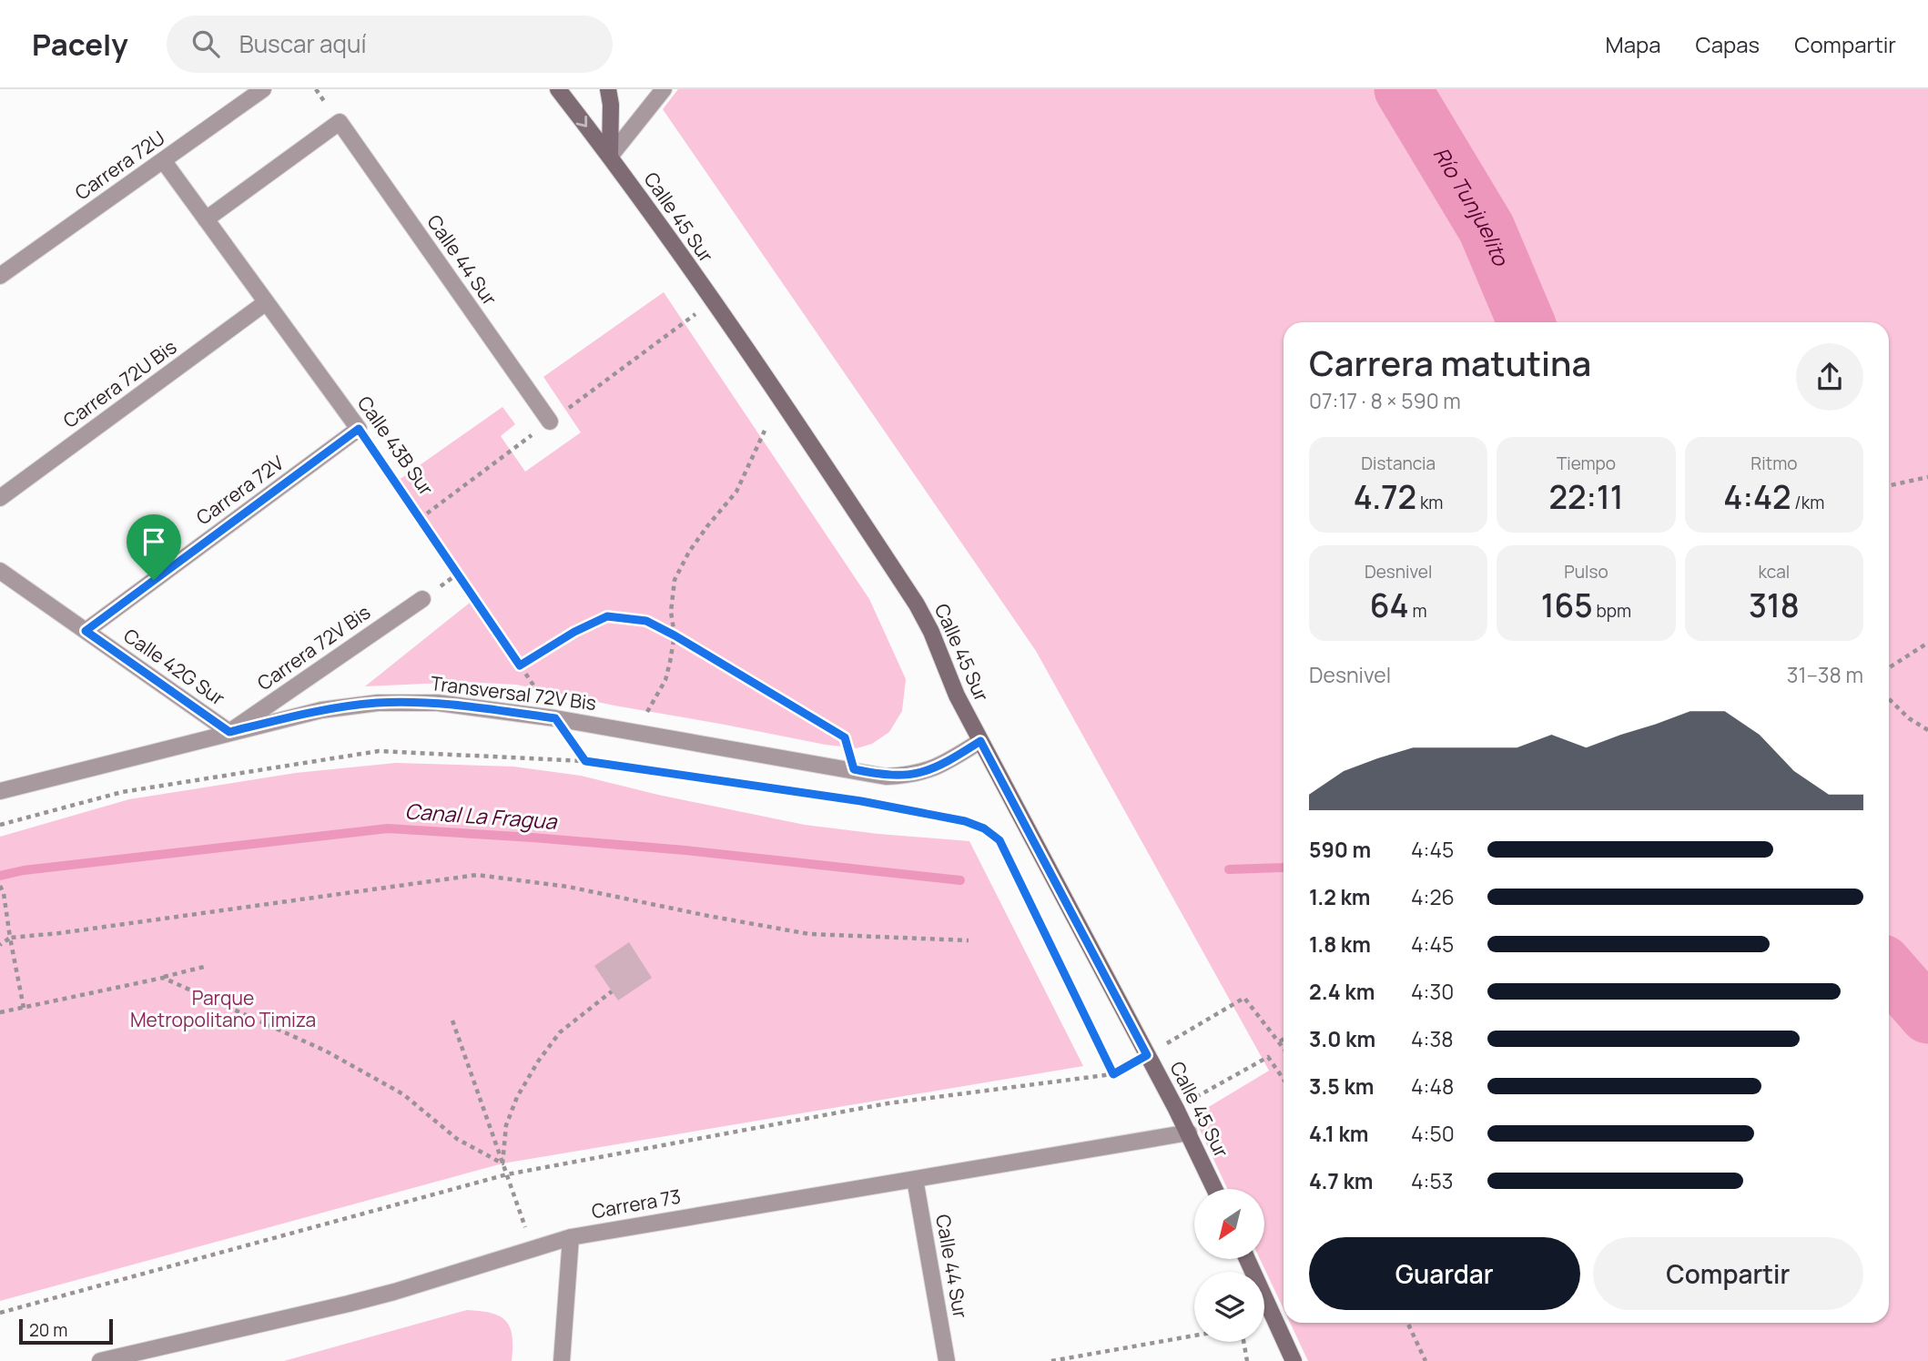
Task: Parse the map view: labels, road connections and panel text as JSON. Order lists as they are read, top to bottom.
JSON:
{
  "streets": {
    "street": [
      "Carrera 72U",
      "Calle 45 Sur",
      "Calle 44 Sur",
      "Carrera 72U Bis",
      "Calle 43B Sur",
      "Carrera 72V",
      "Carrera 72V Bis",
      "Calle 42G Sur",
      "Transversal 72V Bis",
      "Carrera 73"
    ]
  },
  "crossings": [
    ["Carrera 72U", "Calle 43B Sur"],
    ["Calle 45 Sur", "Transversal 72V Bis"],
    ["Calle 45 Sur", "Carrera 73"],
    ["Calle 44 Sur", "Calle 43B Sur"],
    ["Calle 44 Sur", "Carrera 73"],
    ["Carrera 72U Bis", "Calle 43B Sur"],
    ["Calle 43B Sur", "Carrera 72V"],
    ["Calle 43B Sur", "Transversal 72V Bis"],
    ["Carrera 72V", "Calle 42G Sur"],
    ["Carrera 72V Bis", "Calle 42G Sur"],
    ["Carrera 72V Bis", "Transversal 72V Bis"],
    ["Calle 42G Sur", "Transversal 72V Bis"]
  ],
  "water": ["Río Tunjuelito", "Canal La Fragua"],
  "parks": ["Parque Metropolitano Timiza"],
  "scale_bar": "20 m",
  "north": "bottom left",
  "page": {
    "header": "Pacely",
    "search": "Buscar aquí",
    "nav": ["Mapa", "Capas", "Compartir"],
    "heading": ["Carrera matutina", "07:17 · 8 × 590 m"],
    "stats": [
      ["Distancia", "4.72 km"],
      ["Tiempo", "22:11"],
      ["Ritmo", "4:42 /km"],
      ["Desnivel", "64 m"],
      ["Pulso", "165 bpm"],
      ["kcal", "318"]
    ],
    "chart": ["Desnivel", "31–38 m"],
    "list": [
      {
        "name": "590 m",
        "note": "4:45"
      },
      {
        "name": "1.2 km",
        "note": "4:26"
      },
      {
        "name": "1.8 km",
        "note": "4:45"
      },
      {
        "name": "2.4 km",
        "note": "4:30"
      },
      {
        "name": "3.0 km",
        "note": "4:38"
      },
      {
        "name": "3.5 km",
        "note": "4:48"
      },
      {
        "name": "4.1 km",
        "note": "4:50"
      },
      {
        "name": "4.7 km",
        "note": "4:53"
      }
    ],
    "buttons": ["Guardar", "Compartir"],
    "scale": "20 m"
  }
}
